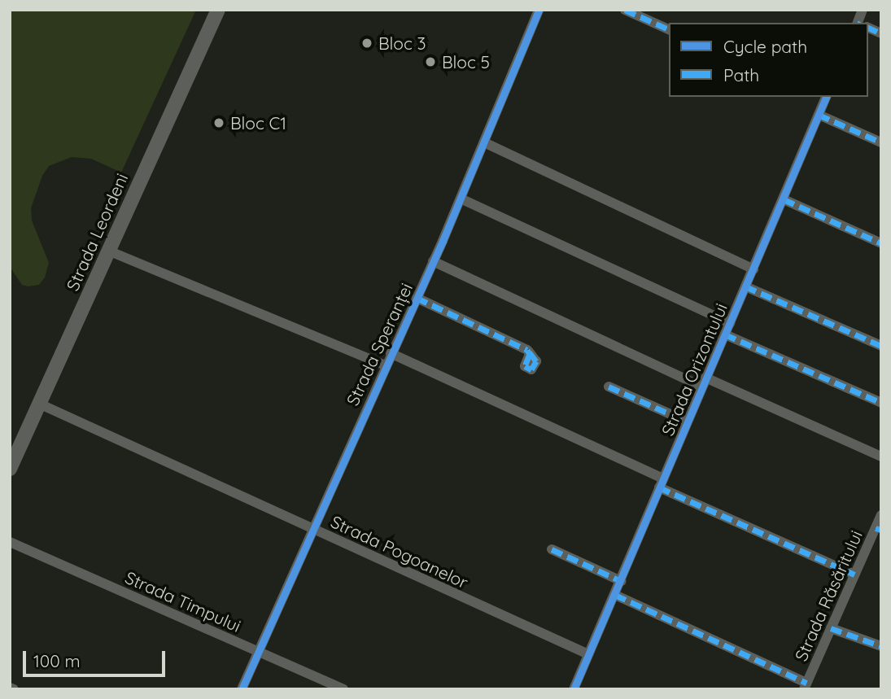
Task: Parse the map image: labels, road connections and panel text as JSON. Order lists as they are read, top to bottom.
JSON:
{
  "streets": {
    "main road": ["Strada Leordeni"],
    "street": [
      "Strada Speranței",
      "Strada Orizontului",
      "Strada Pogoanelor",
      "Strada Răsăritului",
      "Strada Timpului"
    ]
  },
  "crossings": [
    ["Strada Leordeni", "Strada Speranței"],
    ["Strada Leordeni", "Strada Pogoanelor"],
    ["Strada Speranței", "Strada Orizontului"],
    ["Strada Speranței", "Strada Pogoanelor"],
    ["Strada Speranței", "Strada Timpului"],
    ["Strada Orizontului", "Strada Pogoanelor"]
  ],
  "places": ["Bloc 3", "Bloc 5", "Bloc C1"],
  "legend": ["Cycle path", "Path"],
  "scale_bar": "100 m"
}
